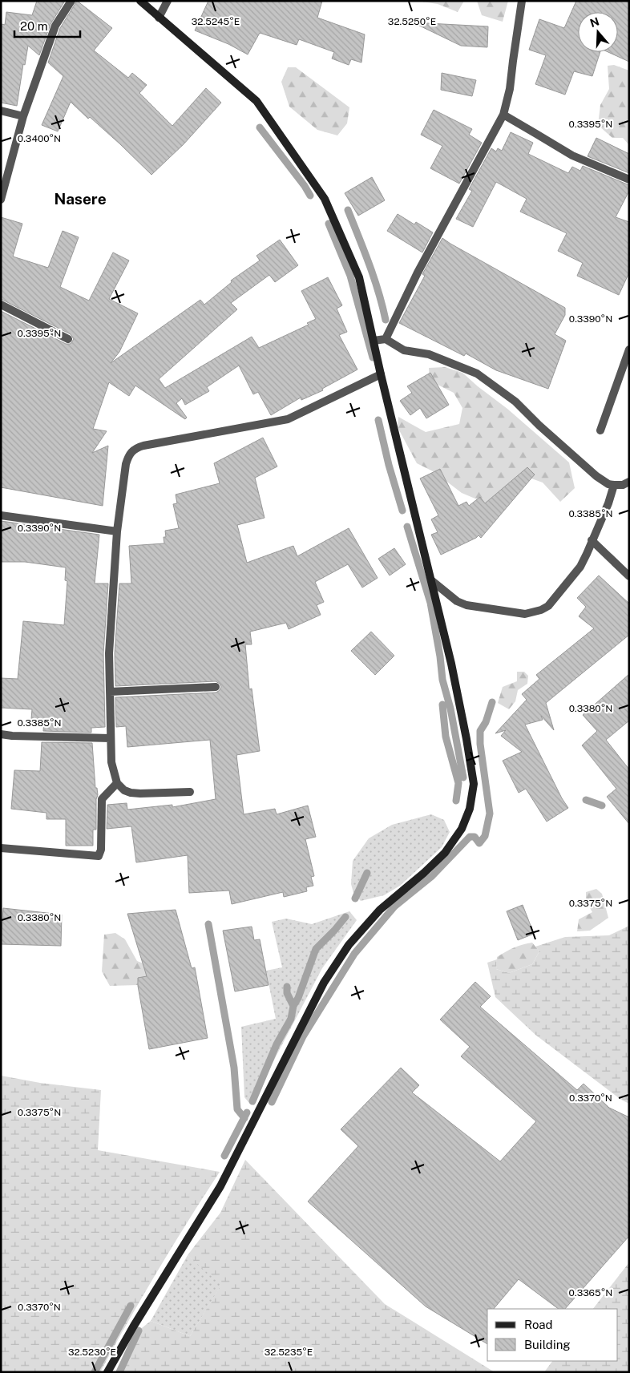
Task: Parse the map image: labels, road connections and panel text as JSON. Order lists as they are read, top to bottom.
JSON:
{
  "districts": ["Nasere"],
  "legend": ["Road", "Building"],
  "scale_bar": "20 m",
  "north": "top",
  "coordinates": [
    "32.5245°E",
    "32.5250°E",
    "0.3395°N",
    "0.3400°N",
    "0.3390°N",
    "0.3385°N",
    "0.3380°N",
    "0.3375°N",
    "0.3370°N",
    "0.3365°N",
    "32.5230°E",
    "32.5235°E"
  ]
}
